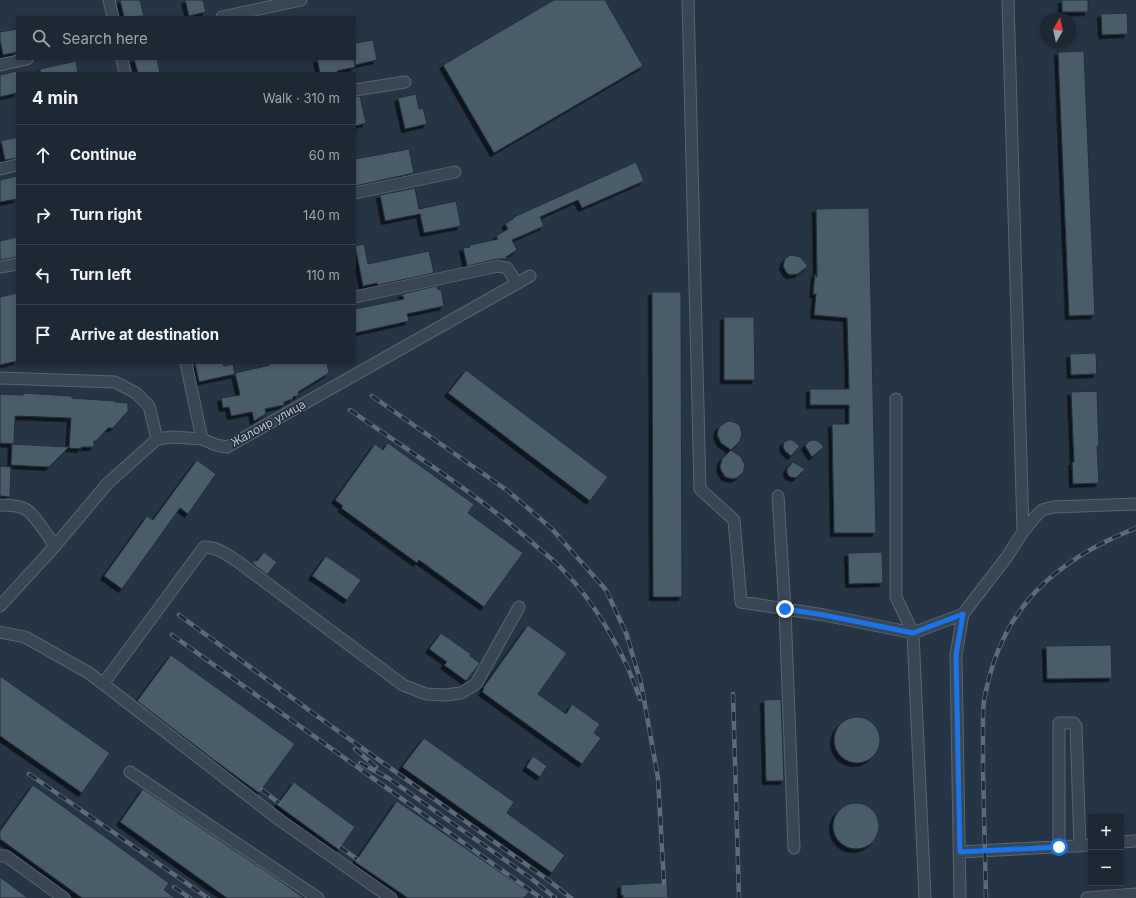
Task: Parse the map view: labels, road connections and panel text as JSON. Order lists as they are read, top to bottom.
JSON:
{
  "streets": {
    "street": ["Жалоир улица"]
  },
  "north": "top",
  "page": {
    "search": "Search here",
    "heading": ["4 min", "Walk · 310 m"],
    "list": [
      ["Continue", "60 m"],
      ["Turn right", "140 m"],
      ["Turn left", "110 m"],
      "Arrive at destination"
    ],
    "map_buttons": ["+", "−"]
  }
}
